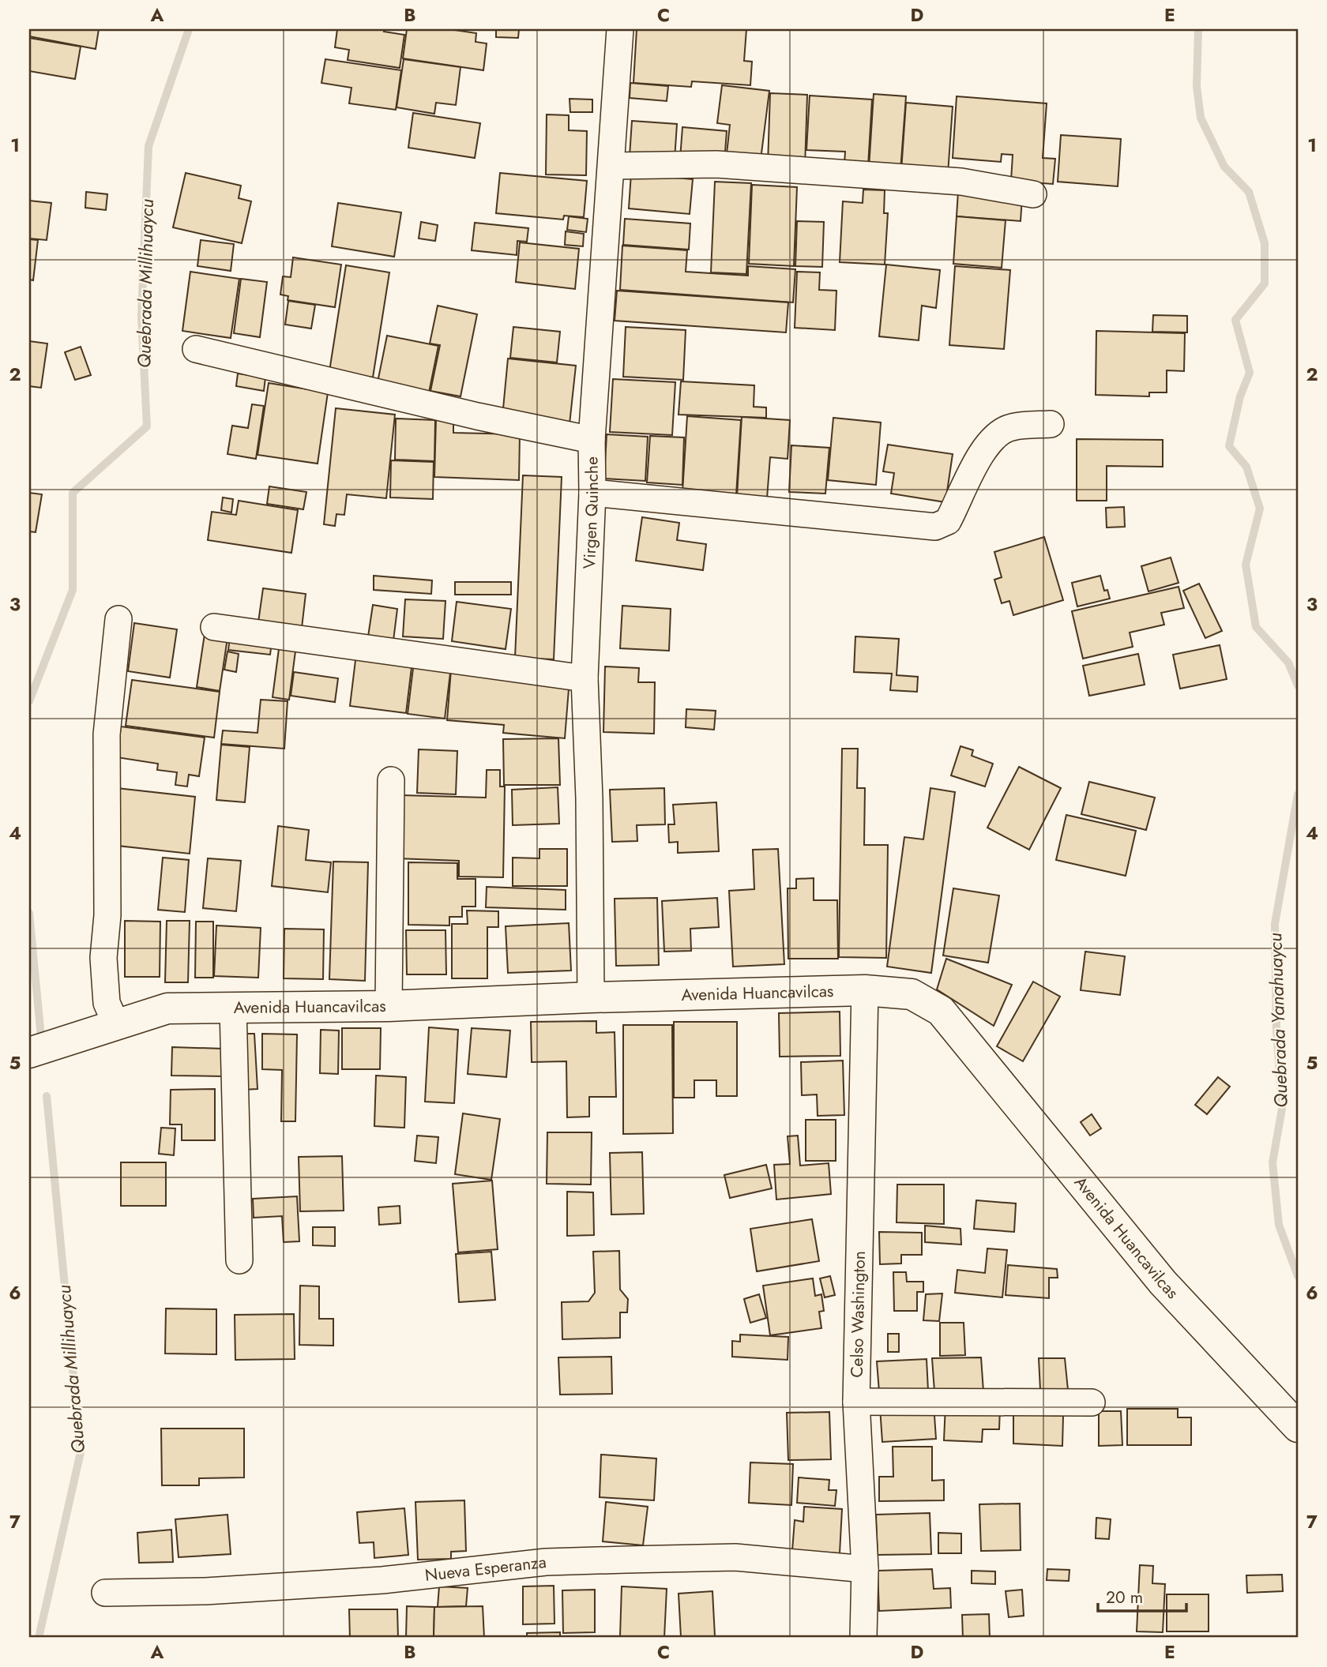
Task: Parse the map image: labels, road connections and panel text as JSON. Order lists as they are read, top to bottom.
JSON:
{
  "streets": {
    "street": [
      "Virgen Quinche",
      "Avenida Huancavilcas",
      "Celso Washington",
      "Nueva Esperanza"
    ]
  },
  "crossings": [
    ["Virgen Quinche", "Avenida Huancavilcas"],
    ["Avenida Huancavilcas", "Celso Washington"],
    ["Celso Washington", "Nueva Esperanza"]
  ],
  "water": ["Quebrada Millihuaycu", "Quebrada Yanahuaycu"],
  "scale_bar": "20 m",
  "grid": {
    "columns": [
      "A",
      "B",
      "C",
      "D",
      "E"
    ],
    "rows": [
      "1",
      "2",
      "3",
      "4",
      "5",
      "6",
      "7"
    ]
  }
}
